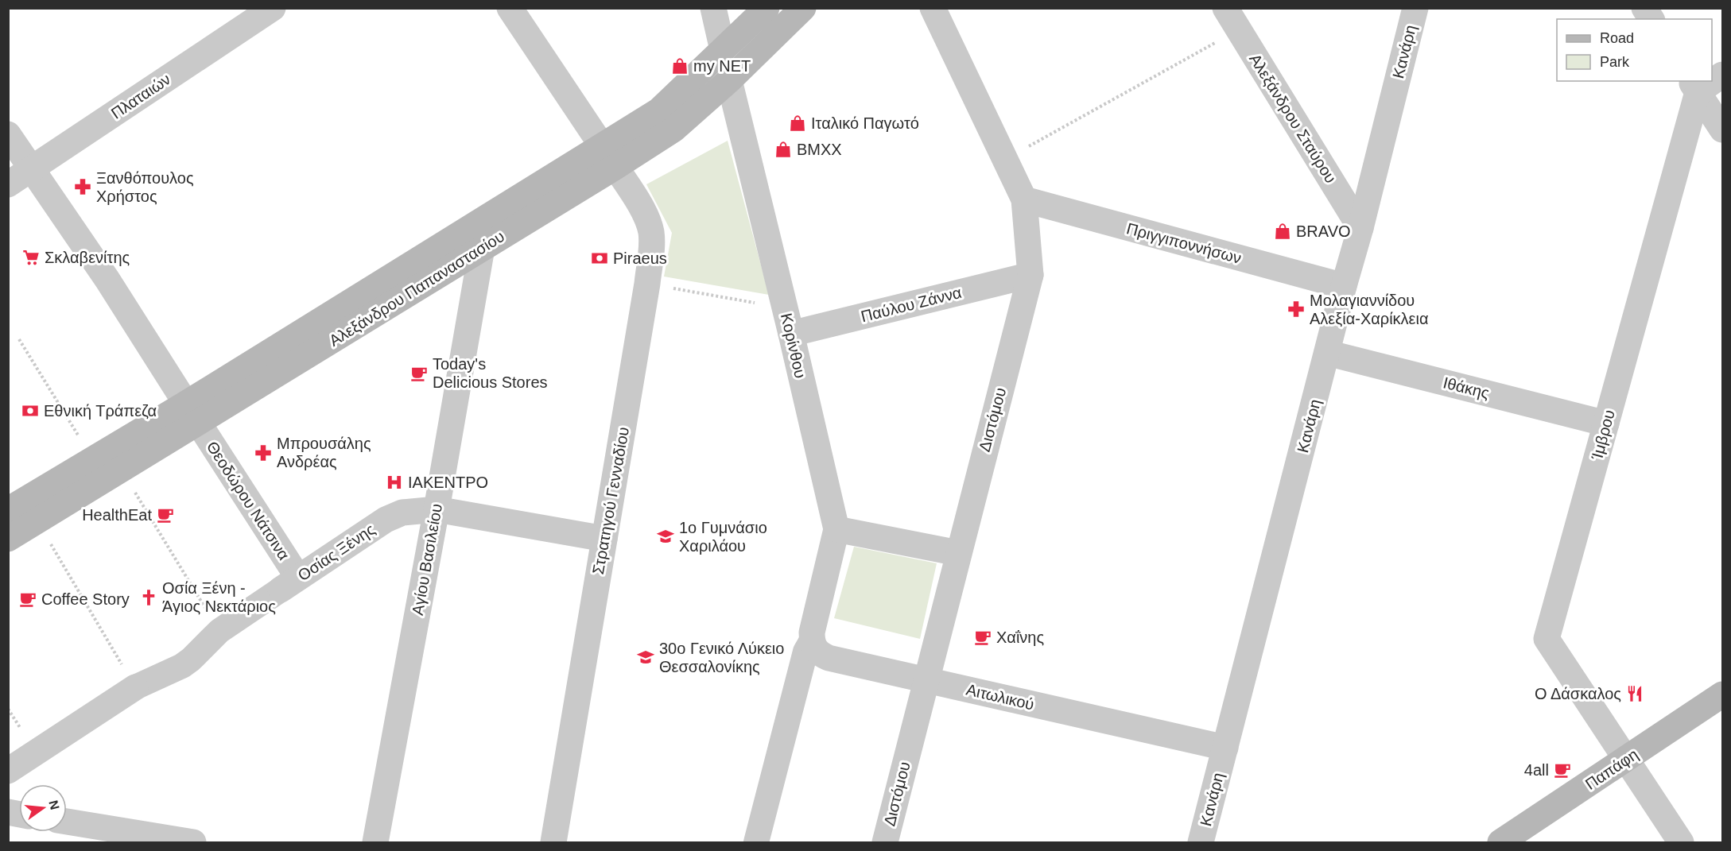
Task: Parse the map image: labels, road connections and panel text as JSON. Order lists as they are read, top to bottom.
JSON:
{
  "streets": {
    "main road": ["Αλεξάνδρου Παπαναστασίου", "Παπάφη"],
    "street": [
      "Κανάρη",
      "Πλαταιών",
      "Αλεξάνδρου Σταύρου",
      "Πριγγιποννήσων",
      "Παύλου Ζάννα",
      "Κορίνθου",
      "Ιθάκης",
      "Διστόμου",
      "Ίμβρου",
      "Θεοδώρου Νάτσινα",
      "Στρατηγού Γενναδίου",
      "Οσίας Ξένης",
      "Αγίου Βασιλείου",
      "Αιτωλικού"
    ]
  },
  "crossings": [
    ["Κανάρη", "Αλεξάνδρου Σταύρου"],
    ["Κανάρη", "Πριγγιποννήσων"],
    ["Κανάρη", "Ιθάκης"],
    ["Κανάρη", "Αιτωλικού"],
    ["Πλαταιών", "Θεοδώρου Νάτσινα"],
    ["Πριγγιποννήσων", "Διστόμου"],
    ["Αλεξάνδρου Παπαναστασίου", "Κορίνθου"],
    ["Αλεξάνδρου Παπαναστασίου", "Θεοδώρου Νάτσινα"],
    ["Αλεξάνδρου Παπαναστασίου", "Στρατηγού Γενναδίου"],
    ["Αλεξάνδρου Παπαναστασίου", "Αγίου Βασιλείου"],
    ["Παύλου Ζάννα", "Κορίνθου"],
    ["Παύλου Ζάννα", "Διστόμου"],
    ["Κορίνθου", "Αιτωλικού"],
    ["Ιθάκης", "Ίμβρου"],
    ["Διστόμου", "Αιτωλικού"],
    ["Ίμβρου", "Παπάφη"],
    ["Θεοδώρου Νάτσινα", "Οσίας Ξένης"],
    ["Στρατηγού Γενναδίου", "Οσίας Ξένης"],
    ["Οσίας Ξένης", "Αγίου Βασιλείου"]
  ],
  "places": {
    "shop": [
      "my NET",
      "Ιταλικό Παγωτό",
      "BMXX",
      "BRAVO"
    ],
    "pharmacy": ["Ξανθόπουλος Χρήστος", "Μολαγιαννίδου Αλεξία-Χαρίκλεια", "Μπρουσάλης Ανδρέας"],
    "supermarket": ["Σκλαβενίτης"],
    "bank": ["Piraeus", "Εθνική Τράπεζα"],
    "cafe": [
      "Today's Delicious Stores",
      "HealthEat",
      "Coffee Story",
      "Χαΐνης",
      "4all"
    ],
    "hospital": ["ΙΑΚΕΝΤΡΟ"],
    "school or university": ["1ο Γυμνάσιο Χαριλάου", "30ο Γενικό Λύκειο Θεσσαλονίκης"],
    "church": ["Οσία Ξένη - Άγιος Νεκτάριος"],
    "restaurant": ["Ο Δάσκαλος"]
  },
  "legend": ["Road", "Park"],
  "north": "right"
}
